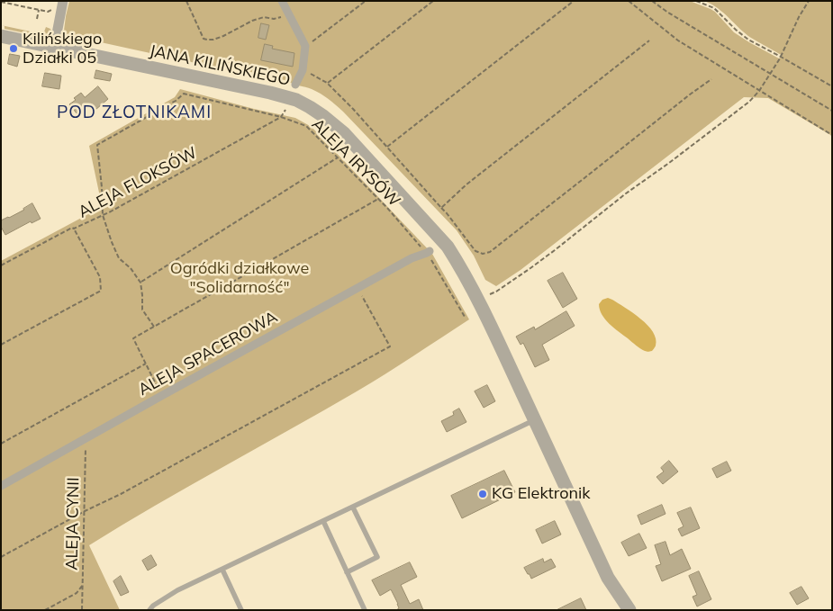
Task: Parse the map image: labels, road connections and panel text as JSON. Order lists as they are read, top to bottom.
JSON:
{
  "streets": {
    "street": ["JANA KILIŃSKIEGO", "ALEJA SPACEROWA"],
    "path": ["ALEJA IRYSÓW", "ALEJA FLOKSÓW", "ALEJA CYNII"]
  },
  "crossings": [
    ["ALEJA IRYSÓW", "ALEJA FLOKSÓW"],
    ["ALEJA IRYSÓW", "ALEJA SPACEROWA"],
    ["ALEJA SPACEROWA", "ALEJA CYNII"]
  ],
  "districts": ["POD ZŁOTNIKAMI"],
  "parks": ["Ogródki działkowe \"Solidarność\""],
  "places": ["Kilińskiego Działki 05", "KG Elektronik"]
}
